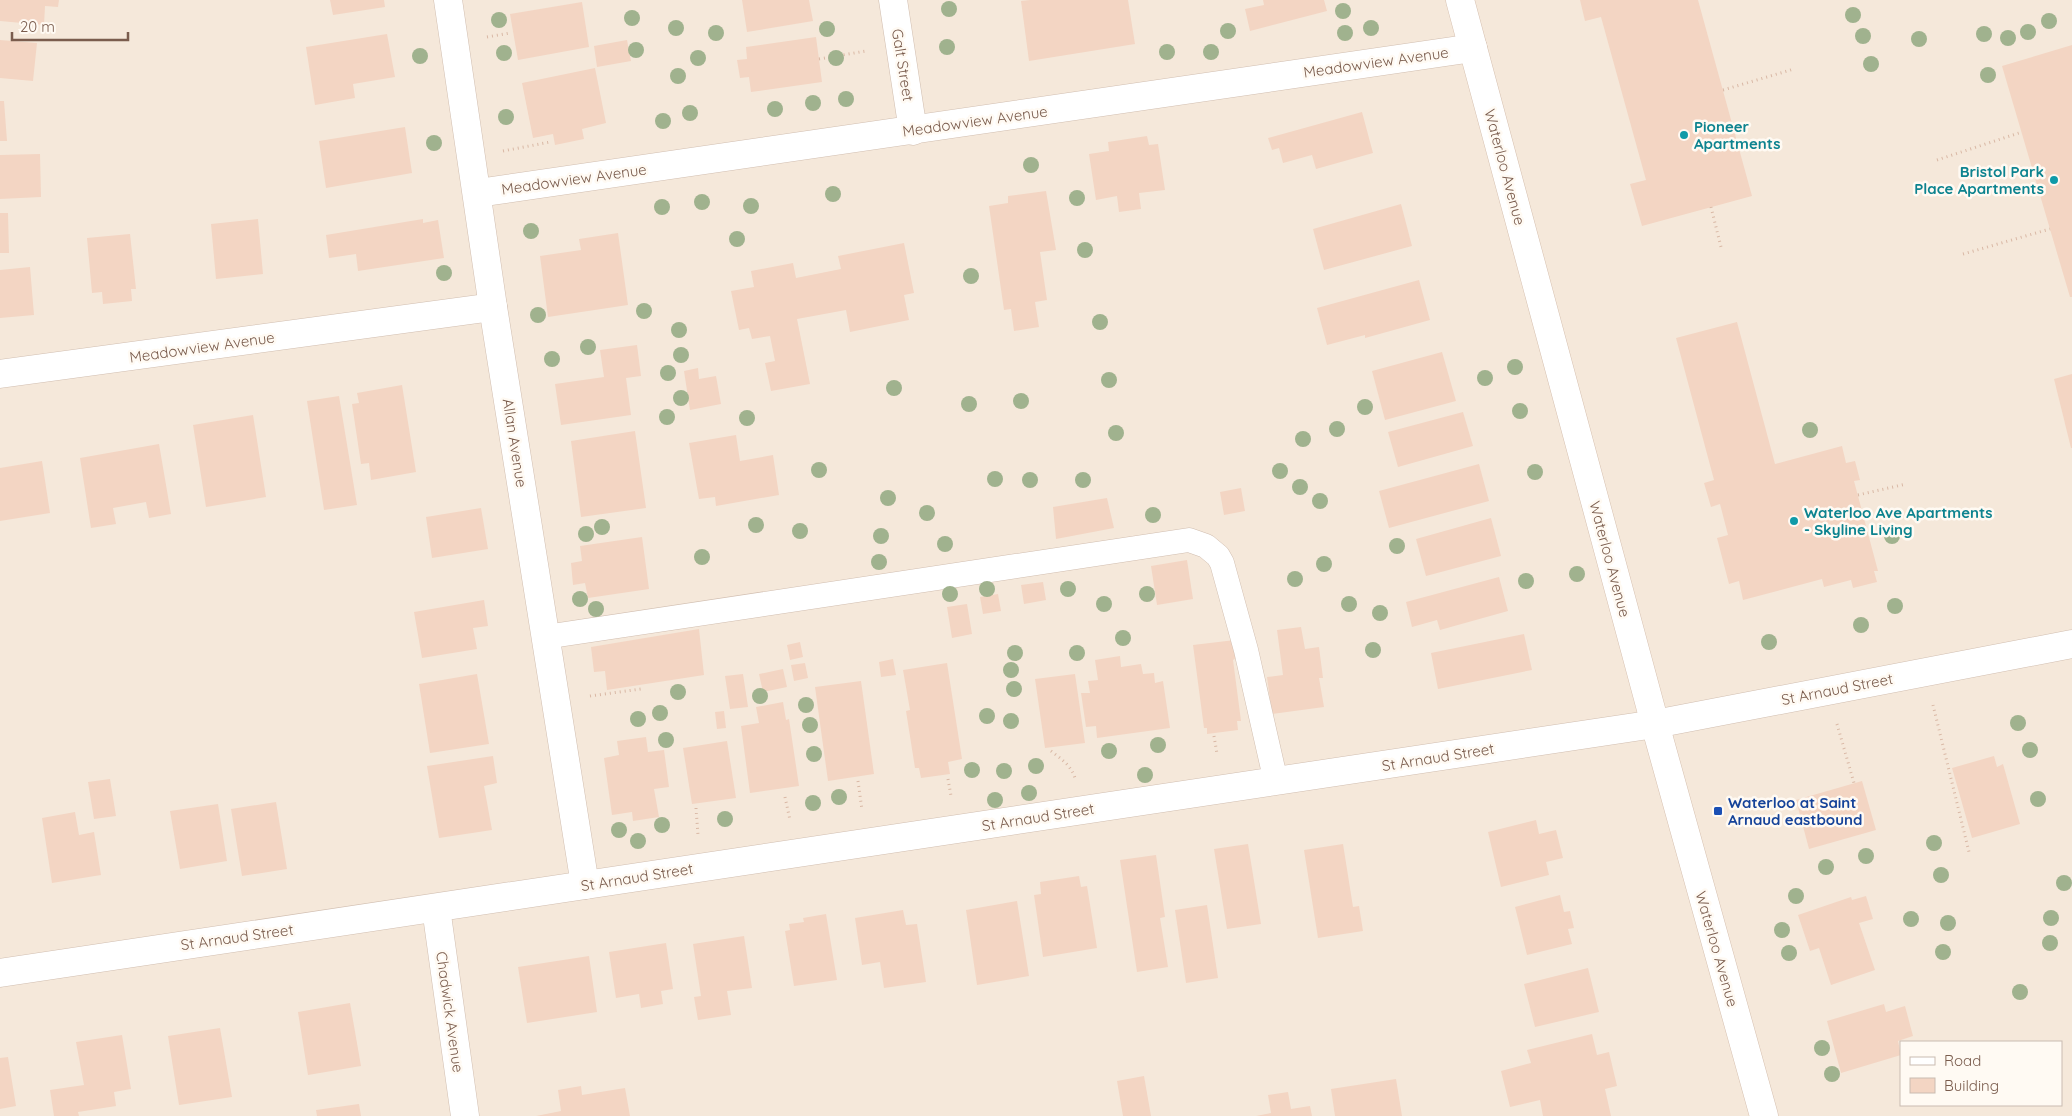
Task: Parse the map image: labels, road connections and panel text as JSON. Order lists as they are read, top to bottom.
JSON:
{
  "streets": {
    "street": [
      "Meadowview Avenue",
      "Galt Street",
      "Waterloo Avenue",
      "Allan Avenue",
      "St Arnaud Street",
      "Chadwick Avenue"
    ]
  },
  "crossings": [
    ["Meadowview Avenue", "Galt Street"],
    ["Meadowview Avenue", "Waterloo Avenue"],
    ["Meadowview Avenue", "Allan Avenue"],
    ["Waterloo Avenue", "St Arnaud Street"],
    ["Allan Avenue", "St Arnaud Street"],
    ["St Arnaud Street", "Chadwick Avenue"]
  ],
  "places": {
    "other": ["Pioneer Apartments", "Bristol Park Place Apartments", "Waterloo Ave Apartments - Skyline Living"],
    "transit": ["Waterloo at Saint Arnaud eastbound"]
  },
  "legend": ["Road", "Building"],
  "scale_bar": "20 m"
}
